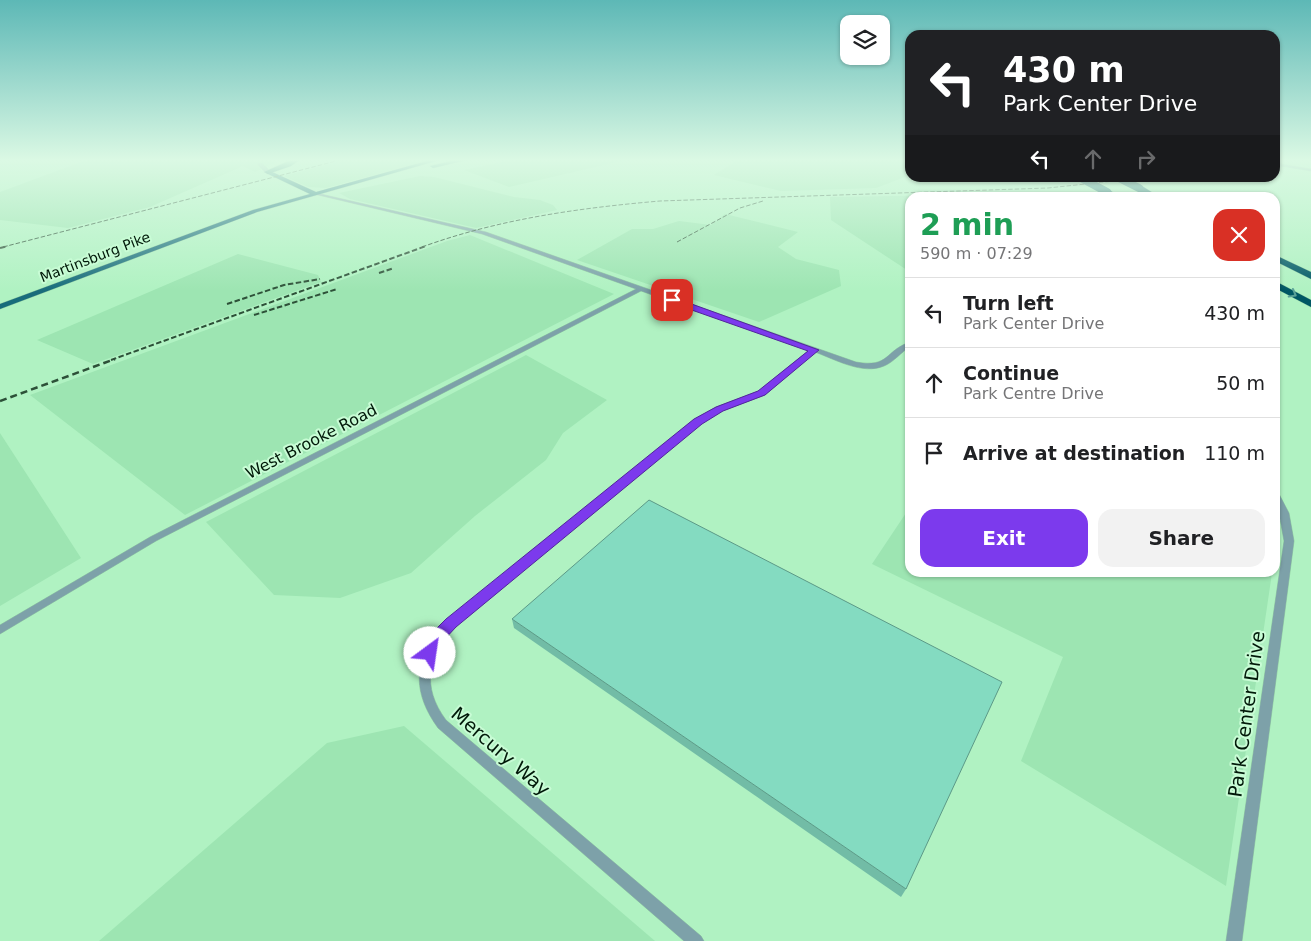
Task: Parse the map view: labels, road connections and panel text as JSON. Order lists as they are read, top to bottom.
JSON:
{
  "streets": {
    "main road": ["Martinsburg Pike"],
    "street": ["West Brooke Road", "Park Center Drive", "Mercury Way"]
  },
  "page": {
    "turn": ["430 m", "Park Center Drive"],
    "heading": ["2 min", "590 m · 07:29"],
    "list": [
      {
        "name": "Turn left",
        "note": "Park Center Drive",
        "value": "430 m"
      },
      {
        "name": "Continue",
        "note": "Park Centre Drive",
        "value": "50 m"
      },
      {
        "name": "Arrive at destination",
        "value": "110 m"
      }
    ],
    "buttons": ["Exit", "Share"]
  }
}
